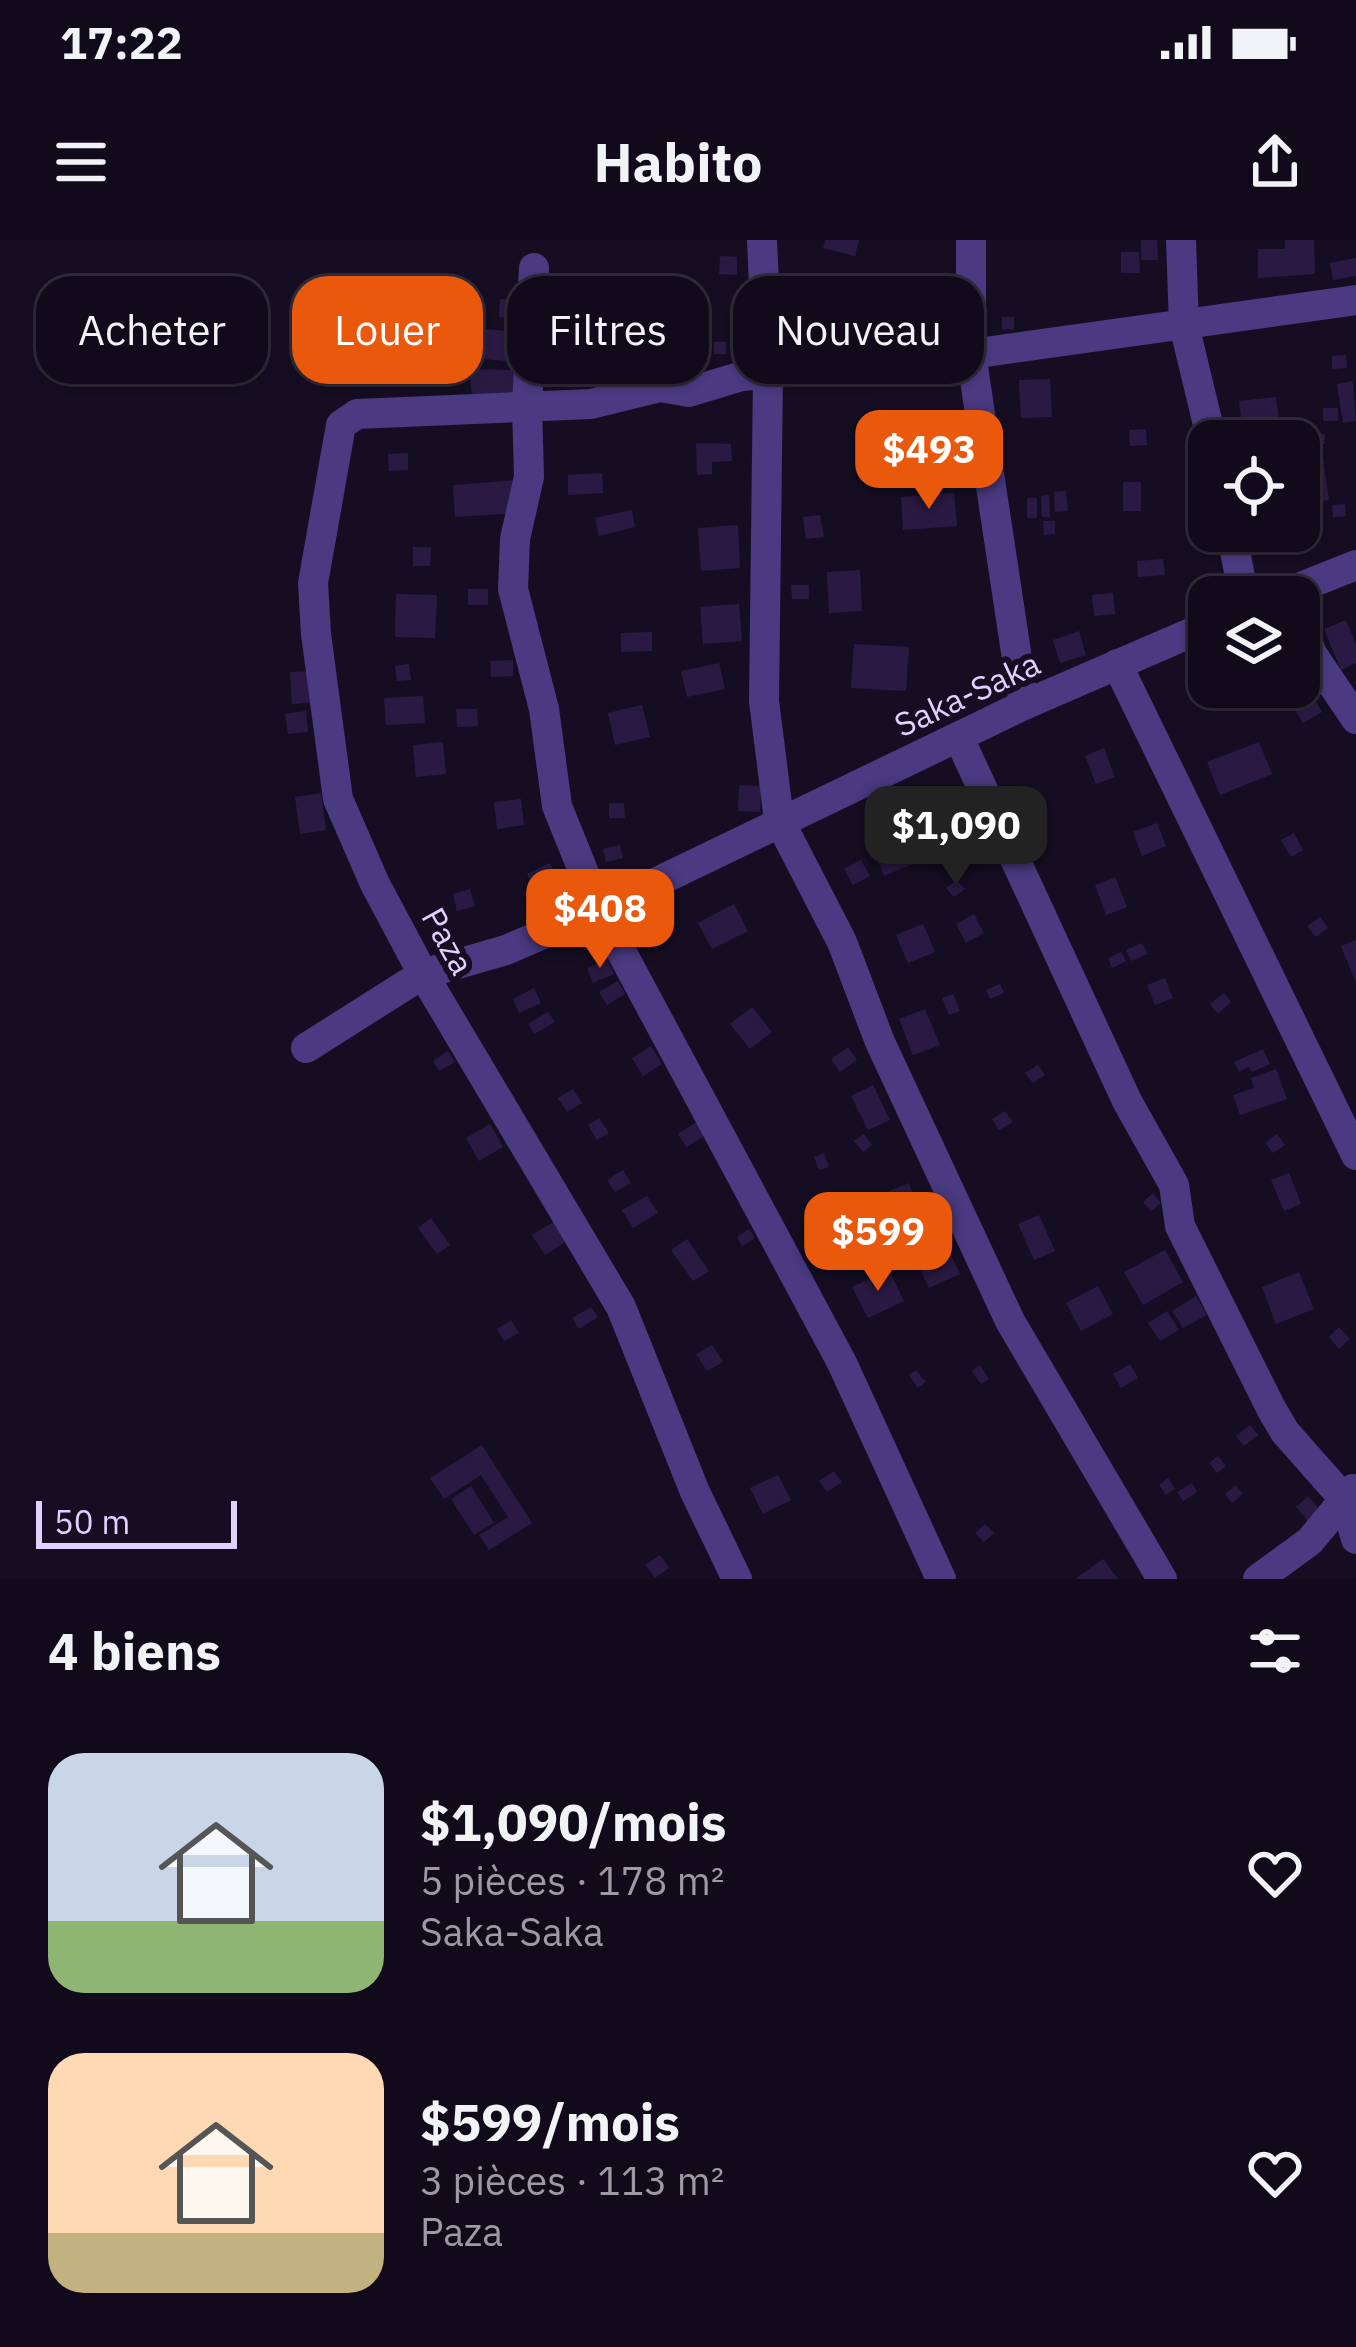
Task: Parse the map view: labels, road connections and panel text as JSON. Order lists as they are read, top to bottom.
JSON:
{
  "streets": {
    "street": ["Saka-Saka", "Paza"]
  },
  "crossings": [
    ["Saka-Saka", "Paza"]
  ],
  "scale_bar": "50 m",
  "page": {
    "status": "17:22",
    "header": "Habito",
    "chip": [
      "Acheter",
      "Louer",
      "Filtres",
      "Nouveau"
    ],
    "price": [
      "$493",
      "$1,090",
      "$408",
      "$599"
    ],
    "scale": "50 m",
    "heading": "4 biens",
    "list": [
      {
        "name": "$1,090/mois",
        "note": "5 pièces · 178 m² · Saka-Saka"
      },
      {
        "name": "$599/mois",
        "note": "3 pièces · 113 m² · Paza"
      }
    ]
  }
}
